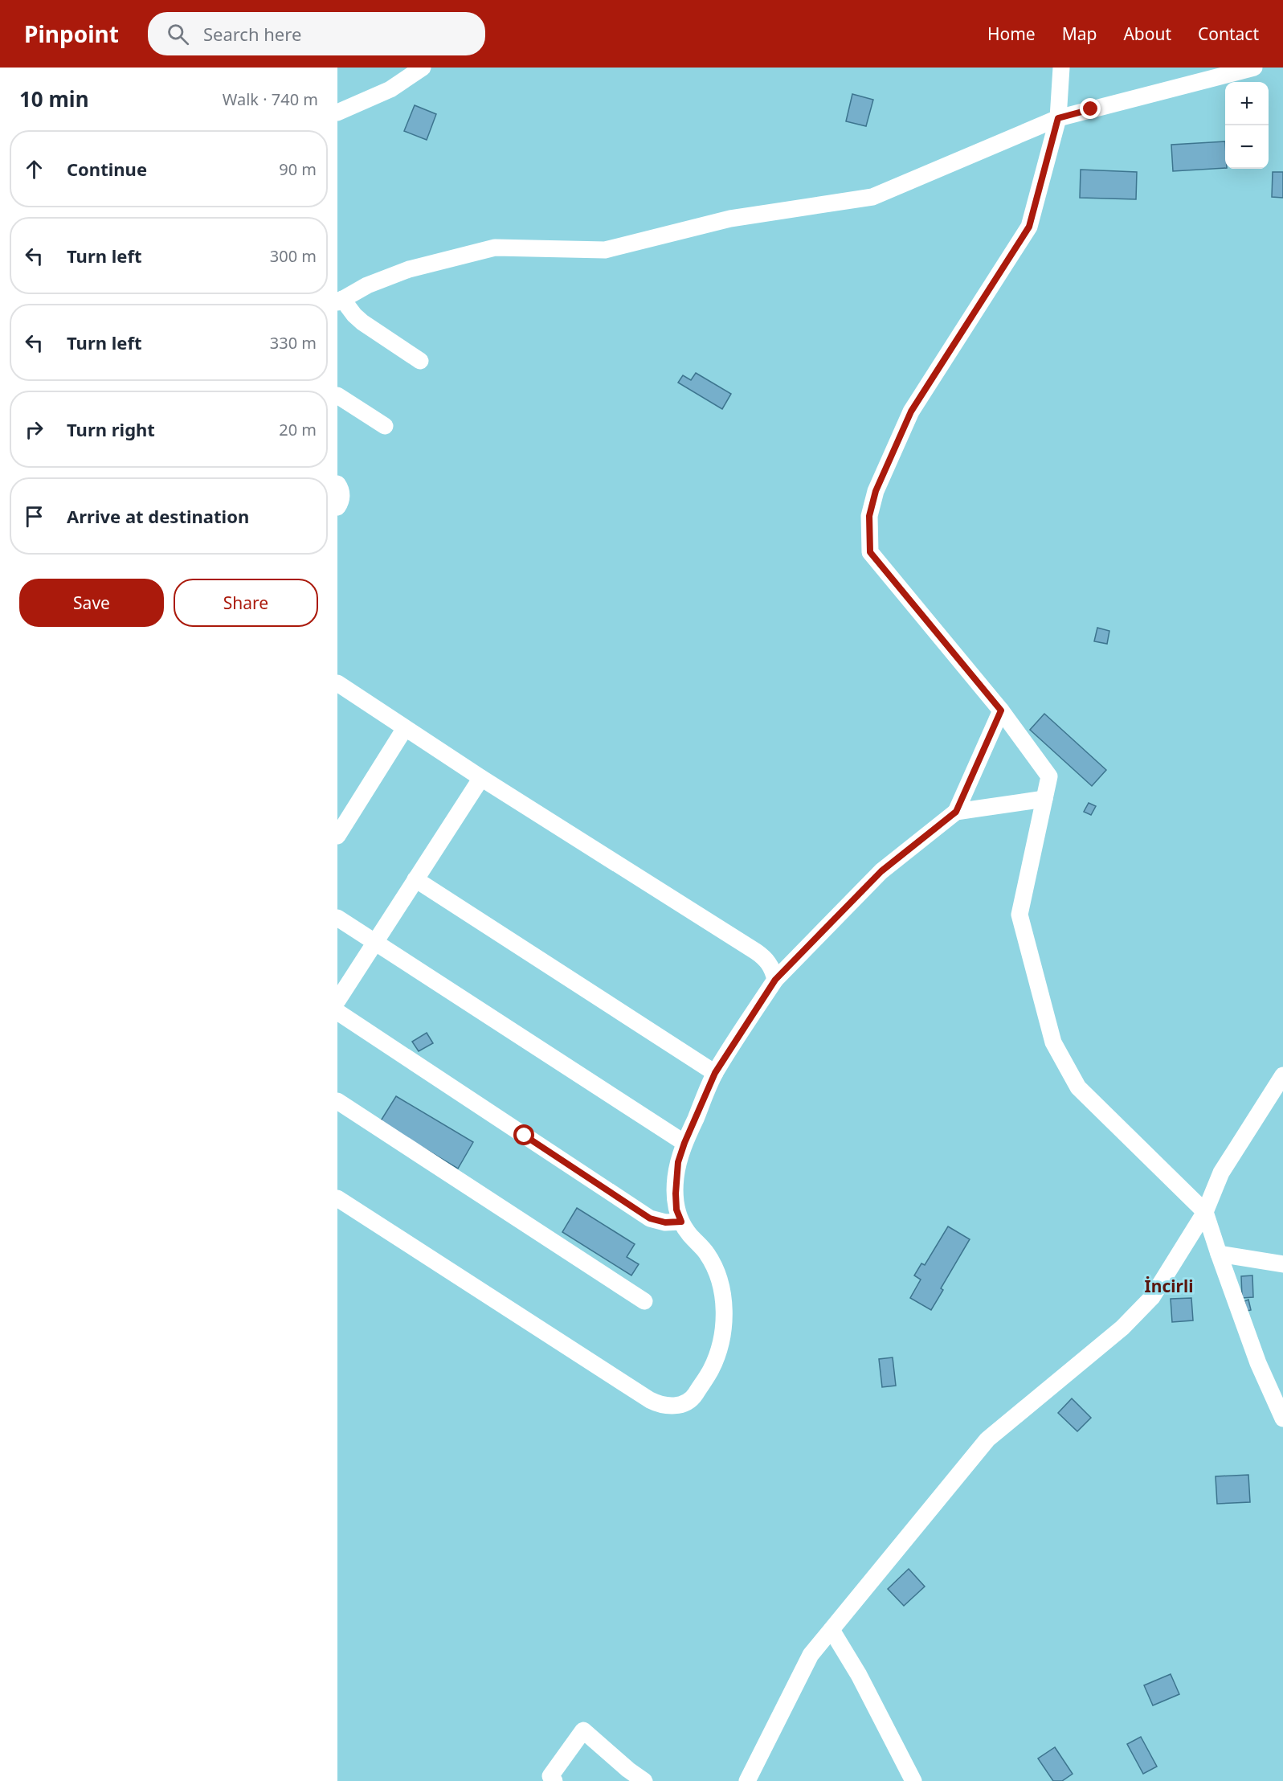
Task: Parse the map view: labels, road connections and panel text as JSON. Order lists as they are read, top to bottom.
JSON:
{
  "districts": ["İncirli"],
  "page": {
    "header": "Pinpoint",
    "search": "Search here",
    "nav": [
      "Home",
      "Map",
      "About",
      "Contact"
    ],
    "heading": ["10 min", "Walk · 740 m"],
    "map_buttons": ["+", "−"],
    "list": [
      ["Continue", "90 m"],
      ["Turn left", "300 m"],
      ["Turn left", "330 m"],
      ["Turn right", "20 m"],
      "Arrive at destination"
    ],
    "buttons": ["Save", "Share"]
  }
}
